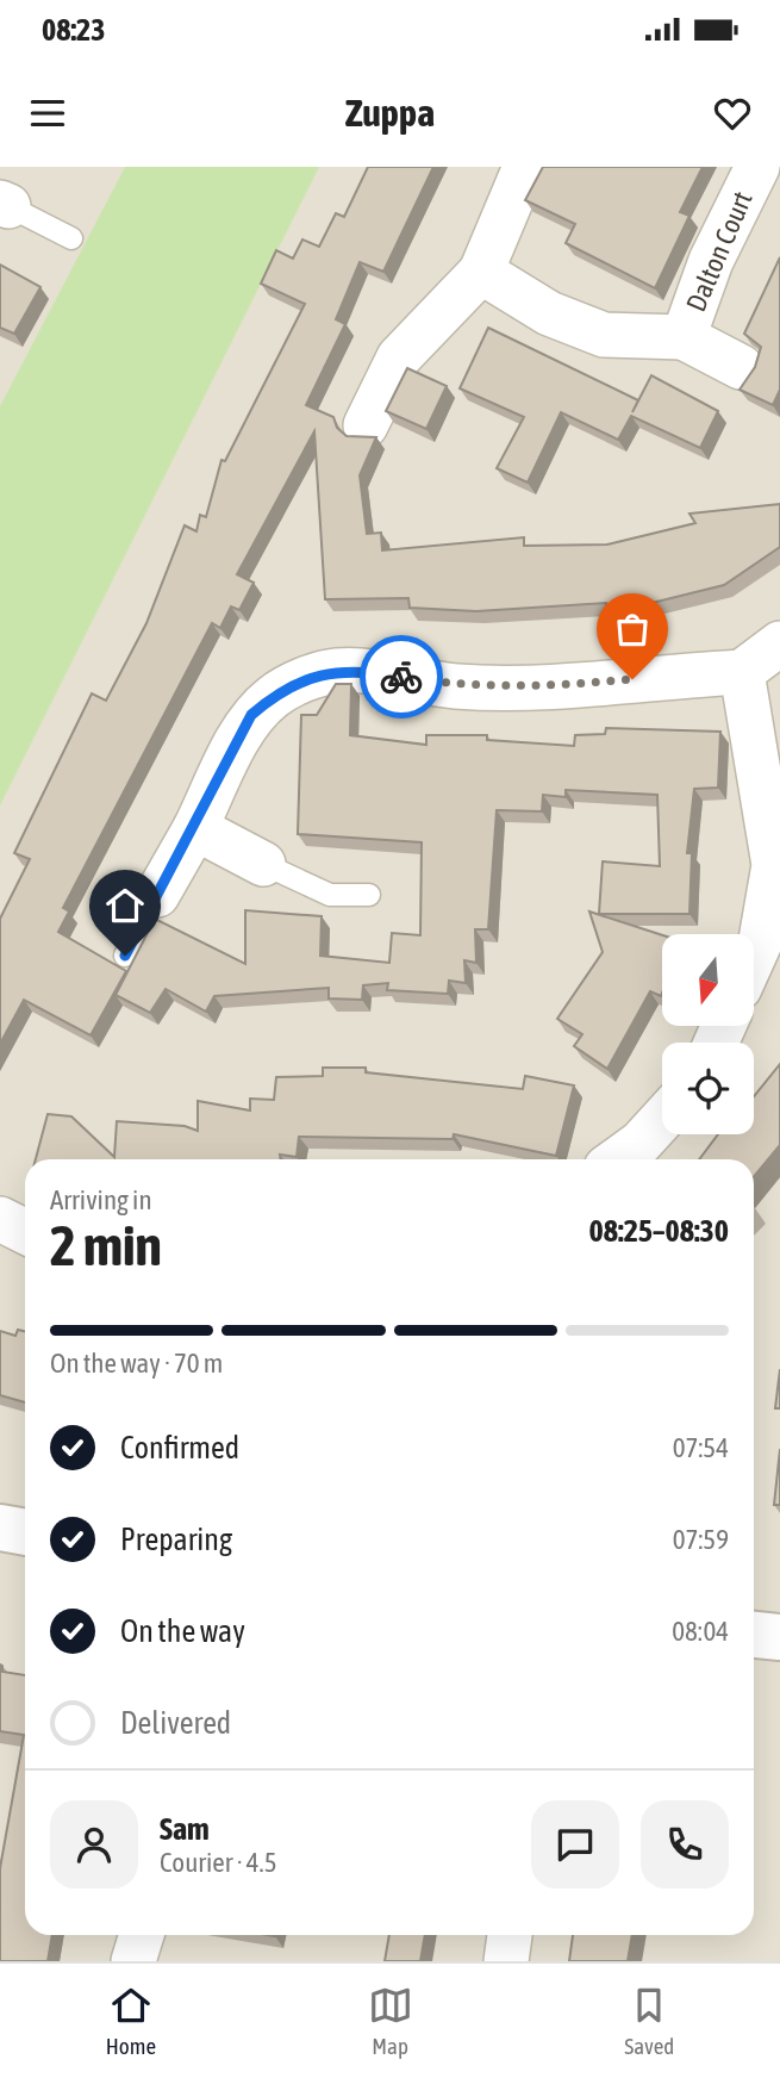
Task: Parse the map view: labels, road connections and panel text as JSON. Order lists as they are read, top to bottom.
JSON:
{
  "streets": {
    "street": ["Dalton Court"]
  },
  "north": "bottom",
  "page": {
    "status": "08:23",
    "header": "Zuppa",
    "heading": ["2 min", "Arriving in", "08:25–08:30"],
    "panel": ["Sam", "Courier · 4.5"],
    "bar": "On the way · 70 m",
    "list": [
      ["Confirmed", "07:54"],
      ["Preparing", "07:59"],
      ["On the way", "08:04"],
      "Delivered"
    ],
    "tabs": ["Home", "Map", "Saved"]
  }
}
